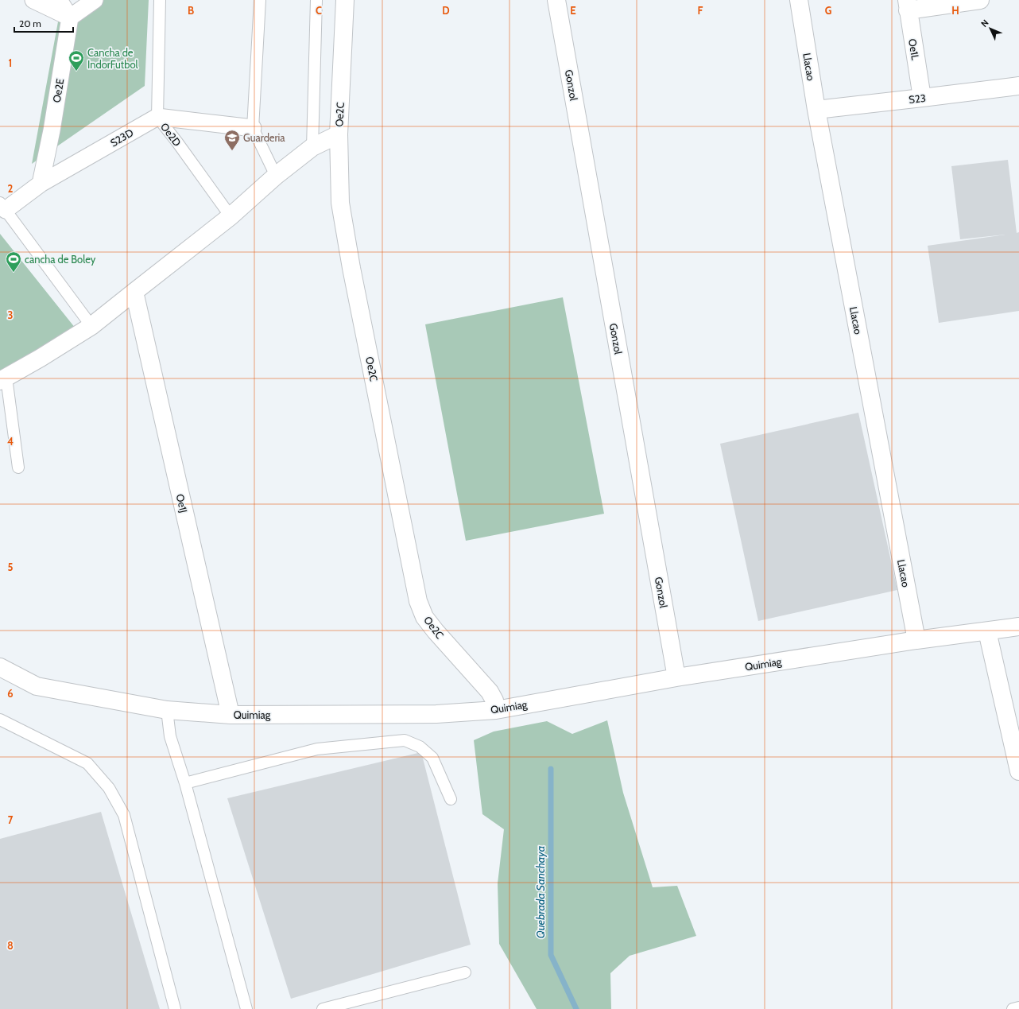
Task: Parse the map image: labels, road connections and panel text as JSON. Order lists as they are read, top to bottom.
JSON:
{
  "streets": {
    "street": [
      "Oe1L",
      "Llacao",
      "Gonzol",
      "Oe2E",
      "S23",
      "Oe2C",
      "S23D",
      "Oe1J",
      "Quimiag"
    ],
    "lane": ["Oe2D"]
  },
  "crossings": [
    ["Oe1L", "S23"],
    ["Llacao", "S23"],
    ["Llacao", "Quimiag"],
    ["Gonzol", "Quimiag"],
    ["Oe2E", "S23D"],
    ["Oe2C", "Quimiag"],
    ["Oe2D", "S23D"],
    ["Oe1J", "Quimiag"]
  ],
  "water": ["Quebrada Sanchaya"],
  "places": {
    "sports": ["Cancha de IndorFutbol", "cancha de Boley"],
    "school or university": ["Guarderia"]
  },
  "scale_bar": "20 m",
  "north": "top left",
  "grid": {
    "columns": [
      "B",
      "C",
      "D",
      "E",
      "F",
      "G",
      "H"
    ],
    "rows": [
      "1",
      "2",
      "3",
      "4",
      "5",
      "6",
      "7",
      "8"
    ]
  }
}
